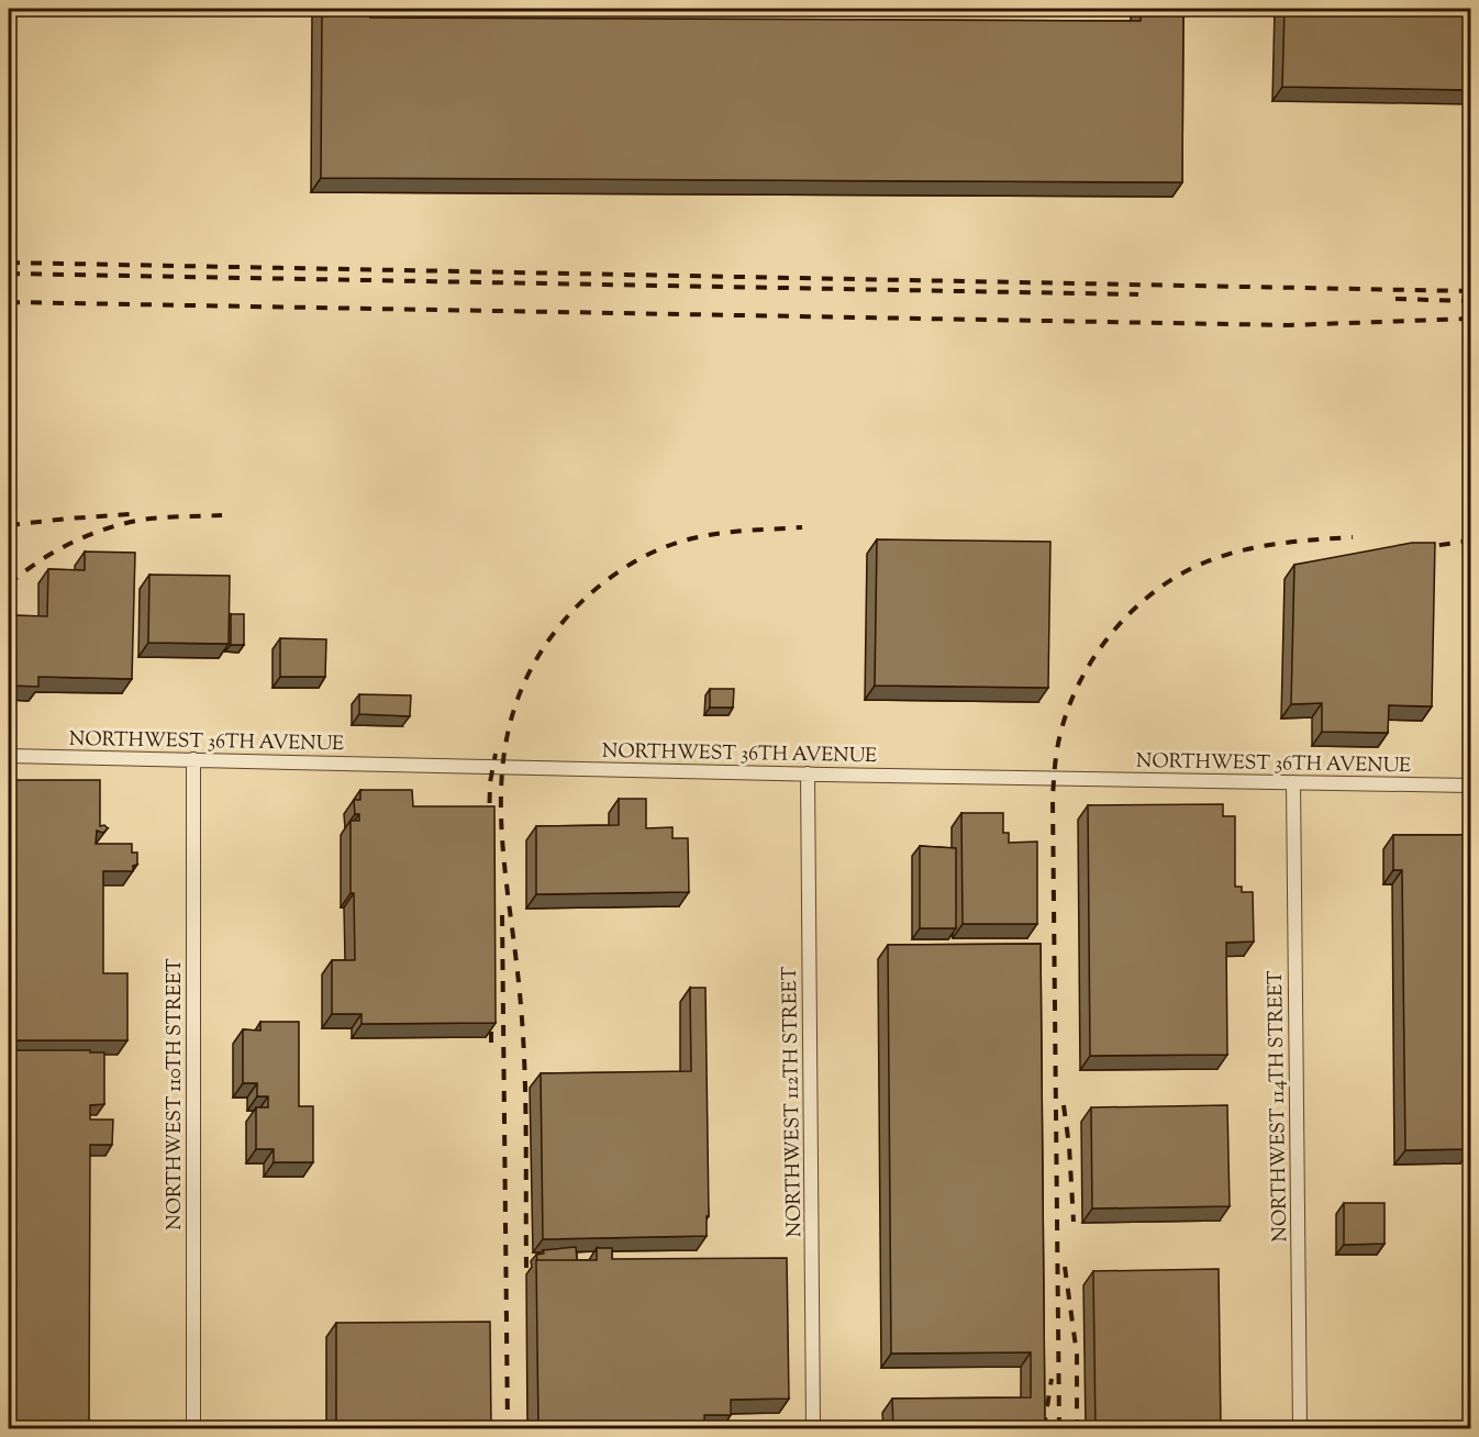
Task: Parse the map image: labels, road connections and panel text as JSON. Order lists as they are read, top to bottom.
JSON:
{
  "streets": {
    "street": [
      "NORTHWEST 36TH AVENUE",
      "NORTHWEST 110TH STREET",
      "NORTHWEST 112TH STREET",
      "NORTHWEST 114TH STREET"
    ]
  },
  "crossings": [
    ["NORTHWEST 36TH AVENUE", "NORTHWEST 110TH STREET"],
    ["NORTHWEST 36TH AVENUE", "NORTHWEST 112TH STREET"],
    ["NORTHWEST 36TH AVENUE", "NORTHWEST 114TH STREET"]
  ]
}
